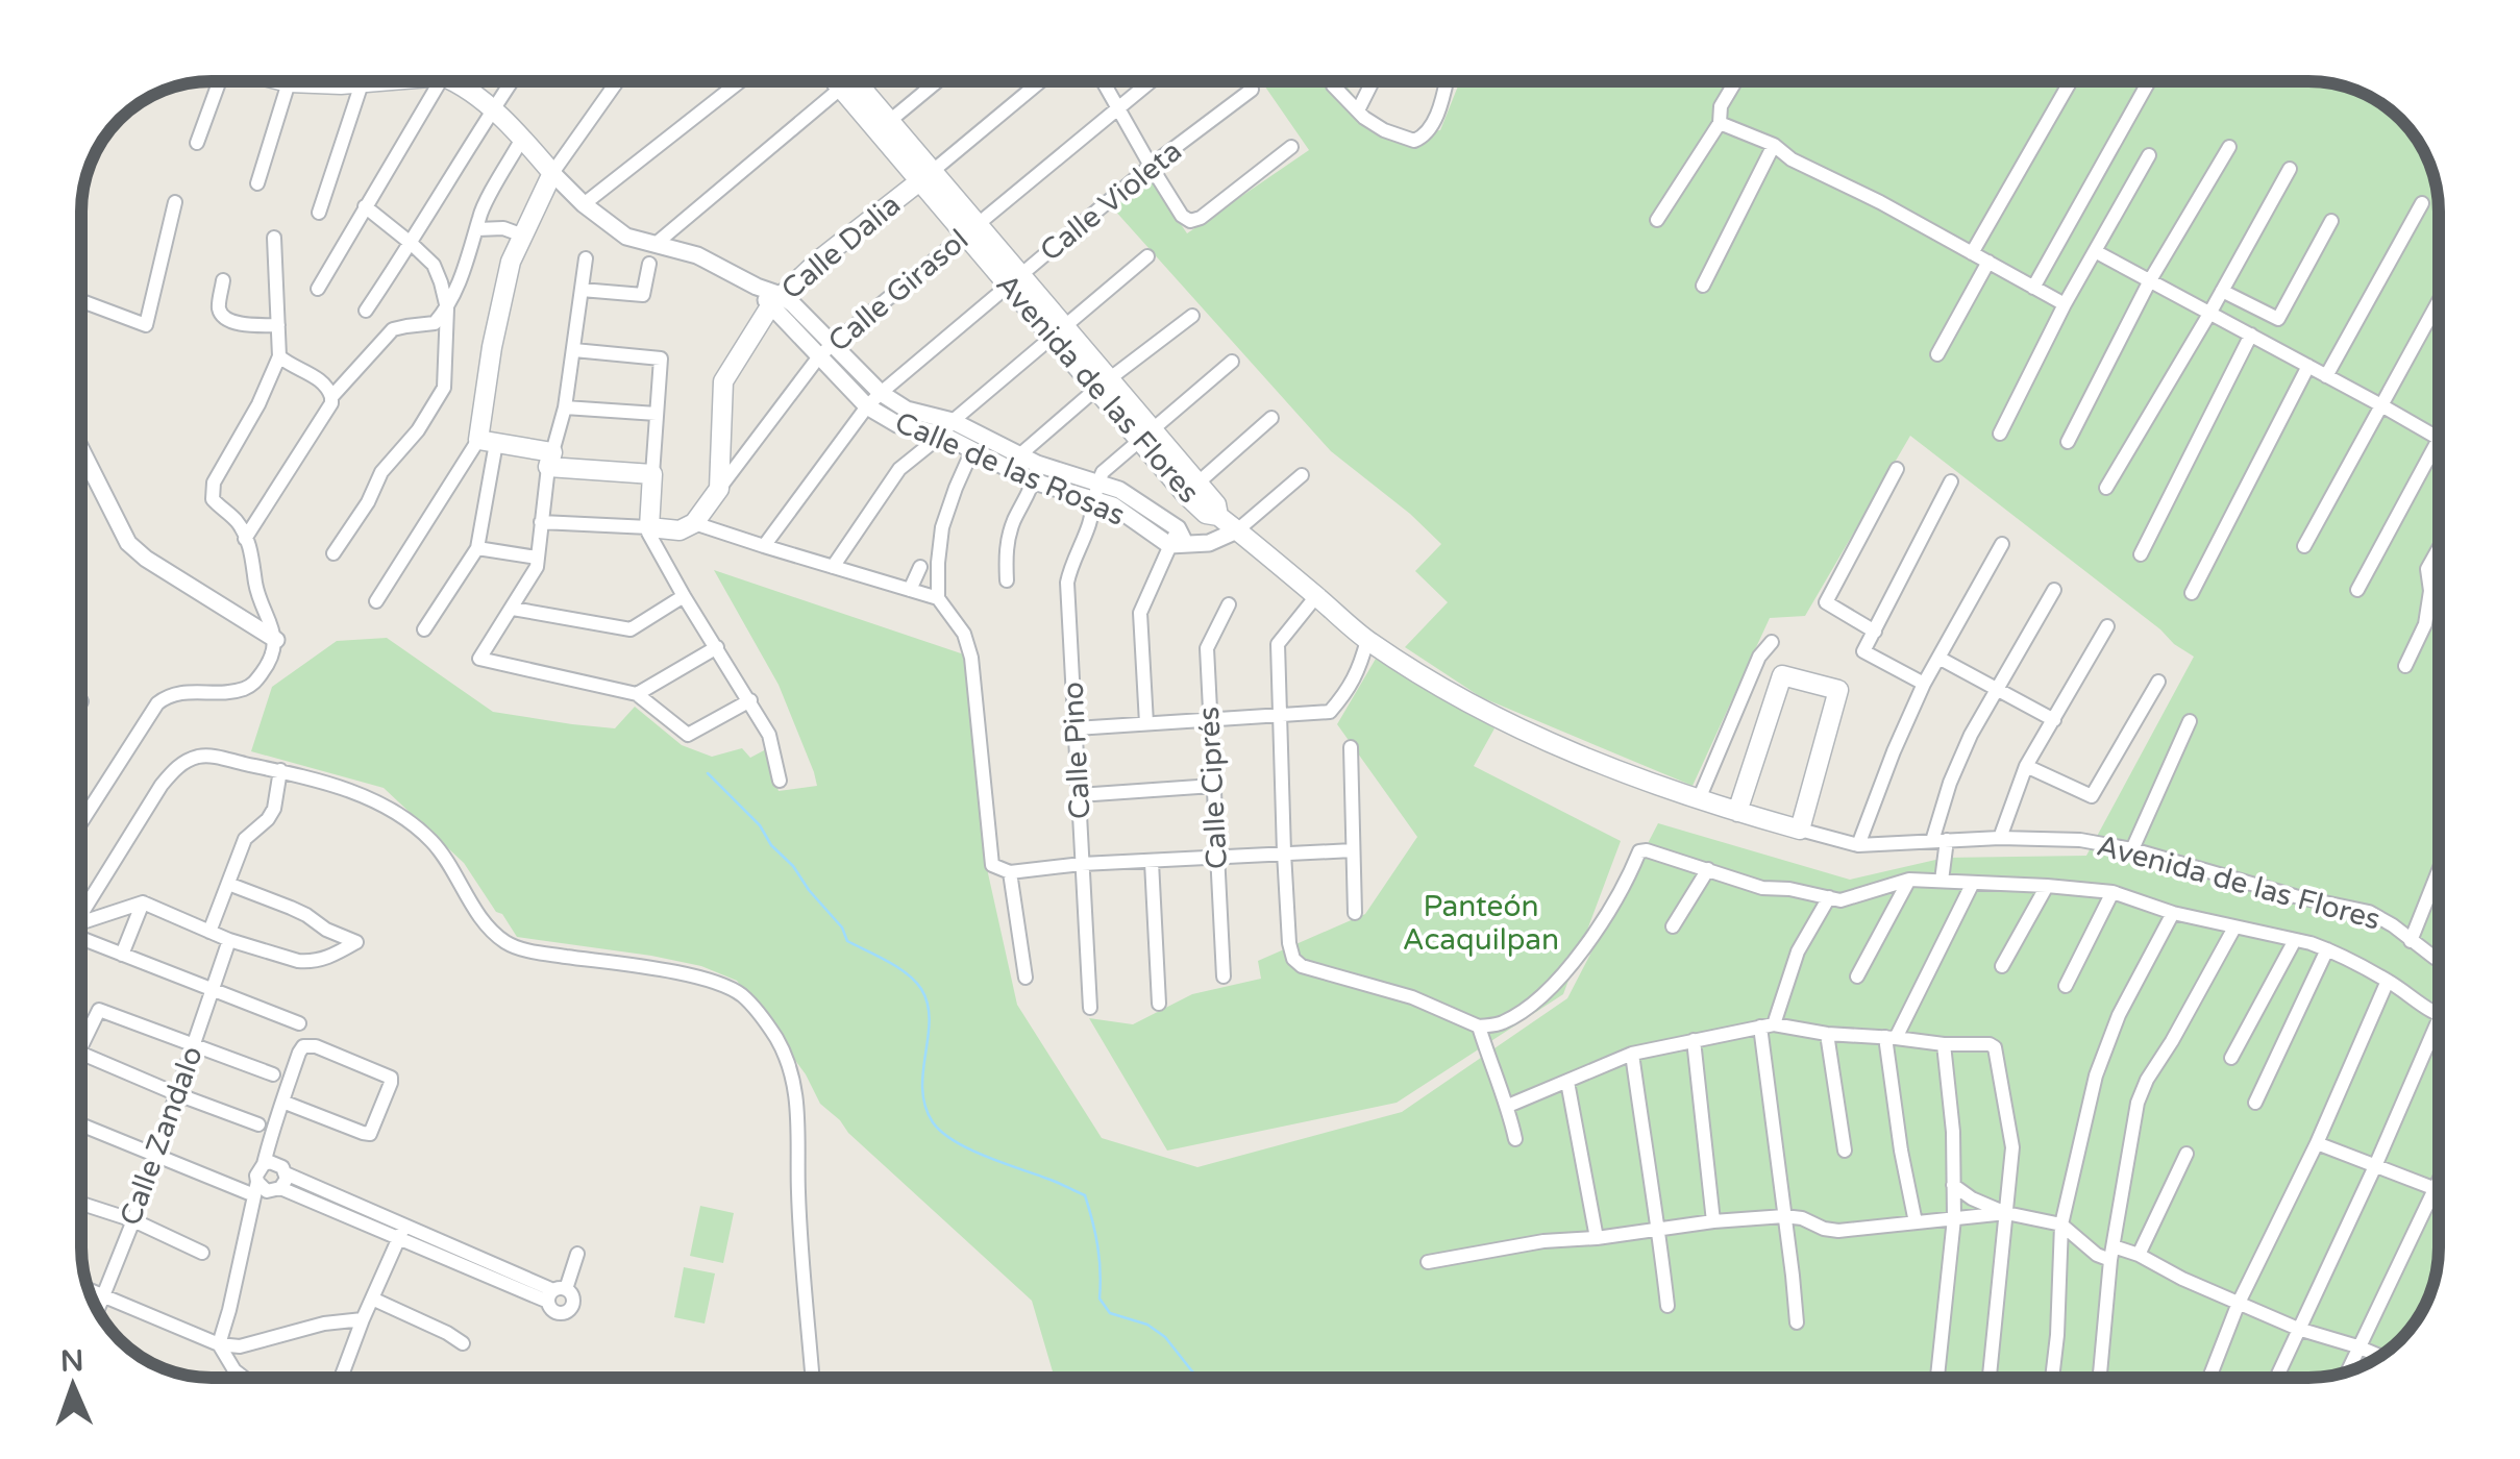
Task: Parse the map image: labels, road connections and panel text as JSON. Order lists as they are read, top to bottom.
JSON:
{
  "streets": {
    "main road": ["Calle Dalia", "Calle Girasol", "Avenida de las Flores"],
    "street": [
      "Calle Violeta",
      "Calle de las Rosas",
      "Calle Pino",
      "Calle Ciprés",
      "Calle Zandalo"
    ]
  },
  "crossings": [
    ["Calle Violeta", "Avenida de las Flores"],
    ["Calle Violeta", "Calle de las Rosas"],
    ["Calle Dalia", "Calle Girasol"],
    ["Calle Dalia", "Avenida de las Flores"],
    ["Calle Dalia", "Calle de las Rosas"],
    ["Calle Girasol", "Avenida de las Flores"],
    ["Calle Girasol", "Calle de las Rosas"],
    ["Calle de las Rosas", "Calle Pino"]
  ],
  "parks": ["Panteón Acaquilpan"],
  "north": "top"
}
